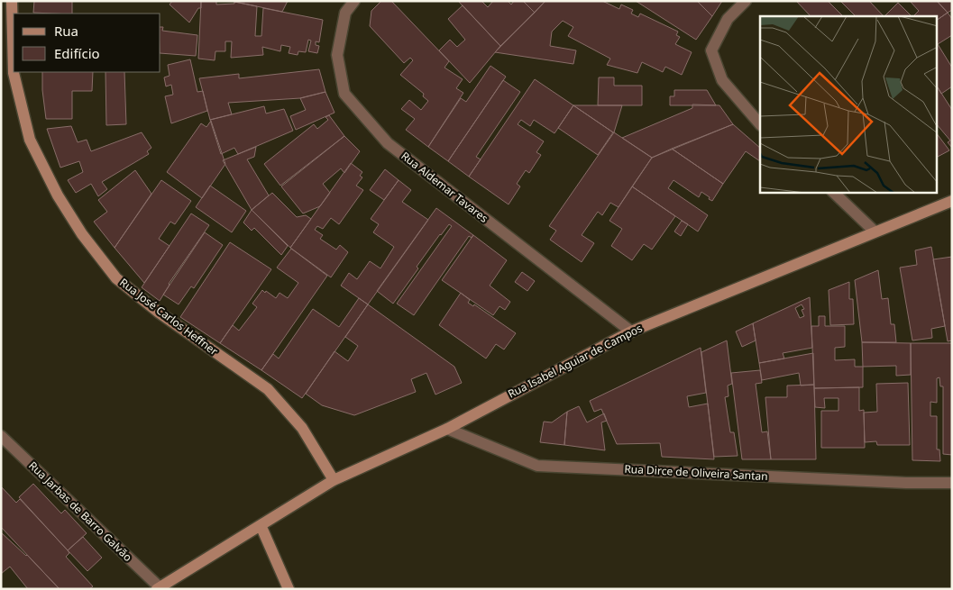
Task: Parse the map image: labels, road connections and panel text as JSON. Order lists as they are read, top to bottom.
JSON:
{
  "streets": {
    "main road": ["Rua José Carlos Heffner", "Rua Isabel Aguiar de Campos"],
    "street": ["Rua Aldemar Tavares", "Rua Dirce de Oliveira Santan", "Rua Jarbas de Barro Galvão"]
  },
  "crossings": [
    ["Rua Aldemar Tavares", "Rua Isabel Aguiar de Campos"],
    ["Rua José Carlos Heffner", "Rua Isabel Aguiar de Campos"],
    ["Rua Isabel Aguiar de Campos", "Rua Dirce de Oliveira Santan"],
    ["Rua Isabel Aguiar de Campos", "Rua Jarbas de Barro Galvão"]
  ],
  "legend": ["Rua", "Edifício"]
}
